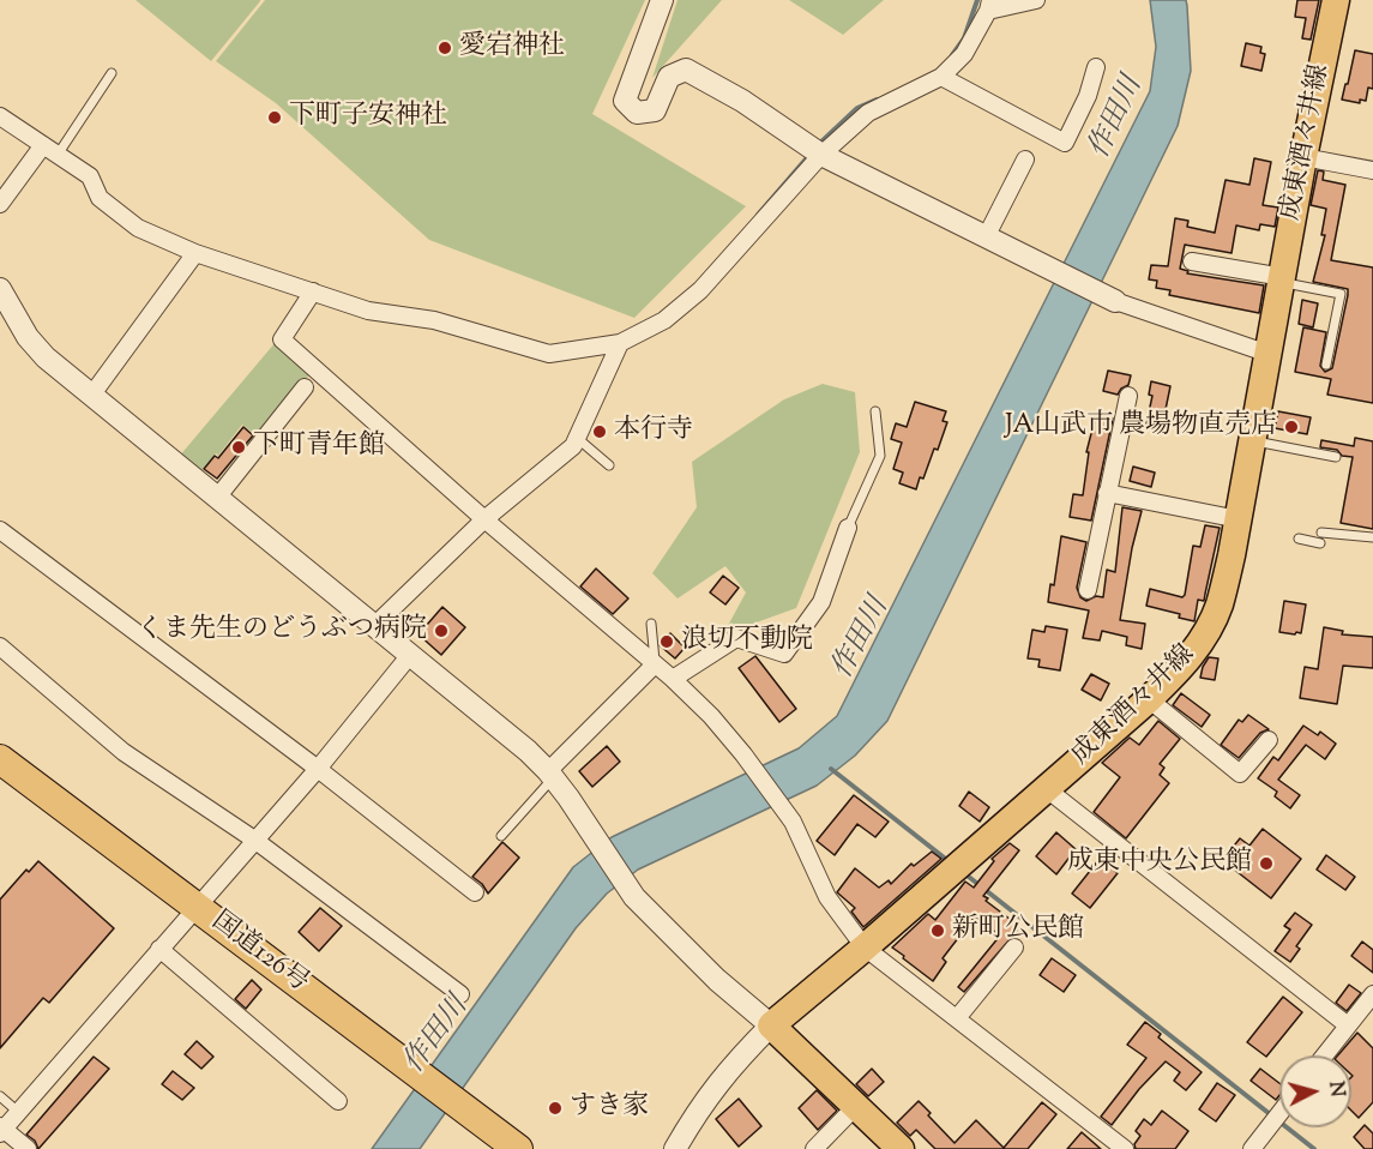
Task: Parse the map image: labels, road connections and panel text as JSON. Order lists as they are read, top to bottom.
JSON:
{
  "streets": {
    "highway": ["国道126号"],
    "main road": ["成東酒々井線"]
  },
  "water": ["作田川"],
  "places": [
    "愛宕神社",
    "下町子安神社",
    "JA山武市 農場物直売店",
    "本行寺",
    "下町青年館",
    "くま先生のどうぶつ病院",
    "浪切不動院",
    "成東中央公民館",
    "新町公民館",
    "すき家"
  ],
  "north": "right"
}
